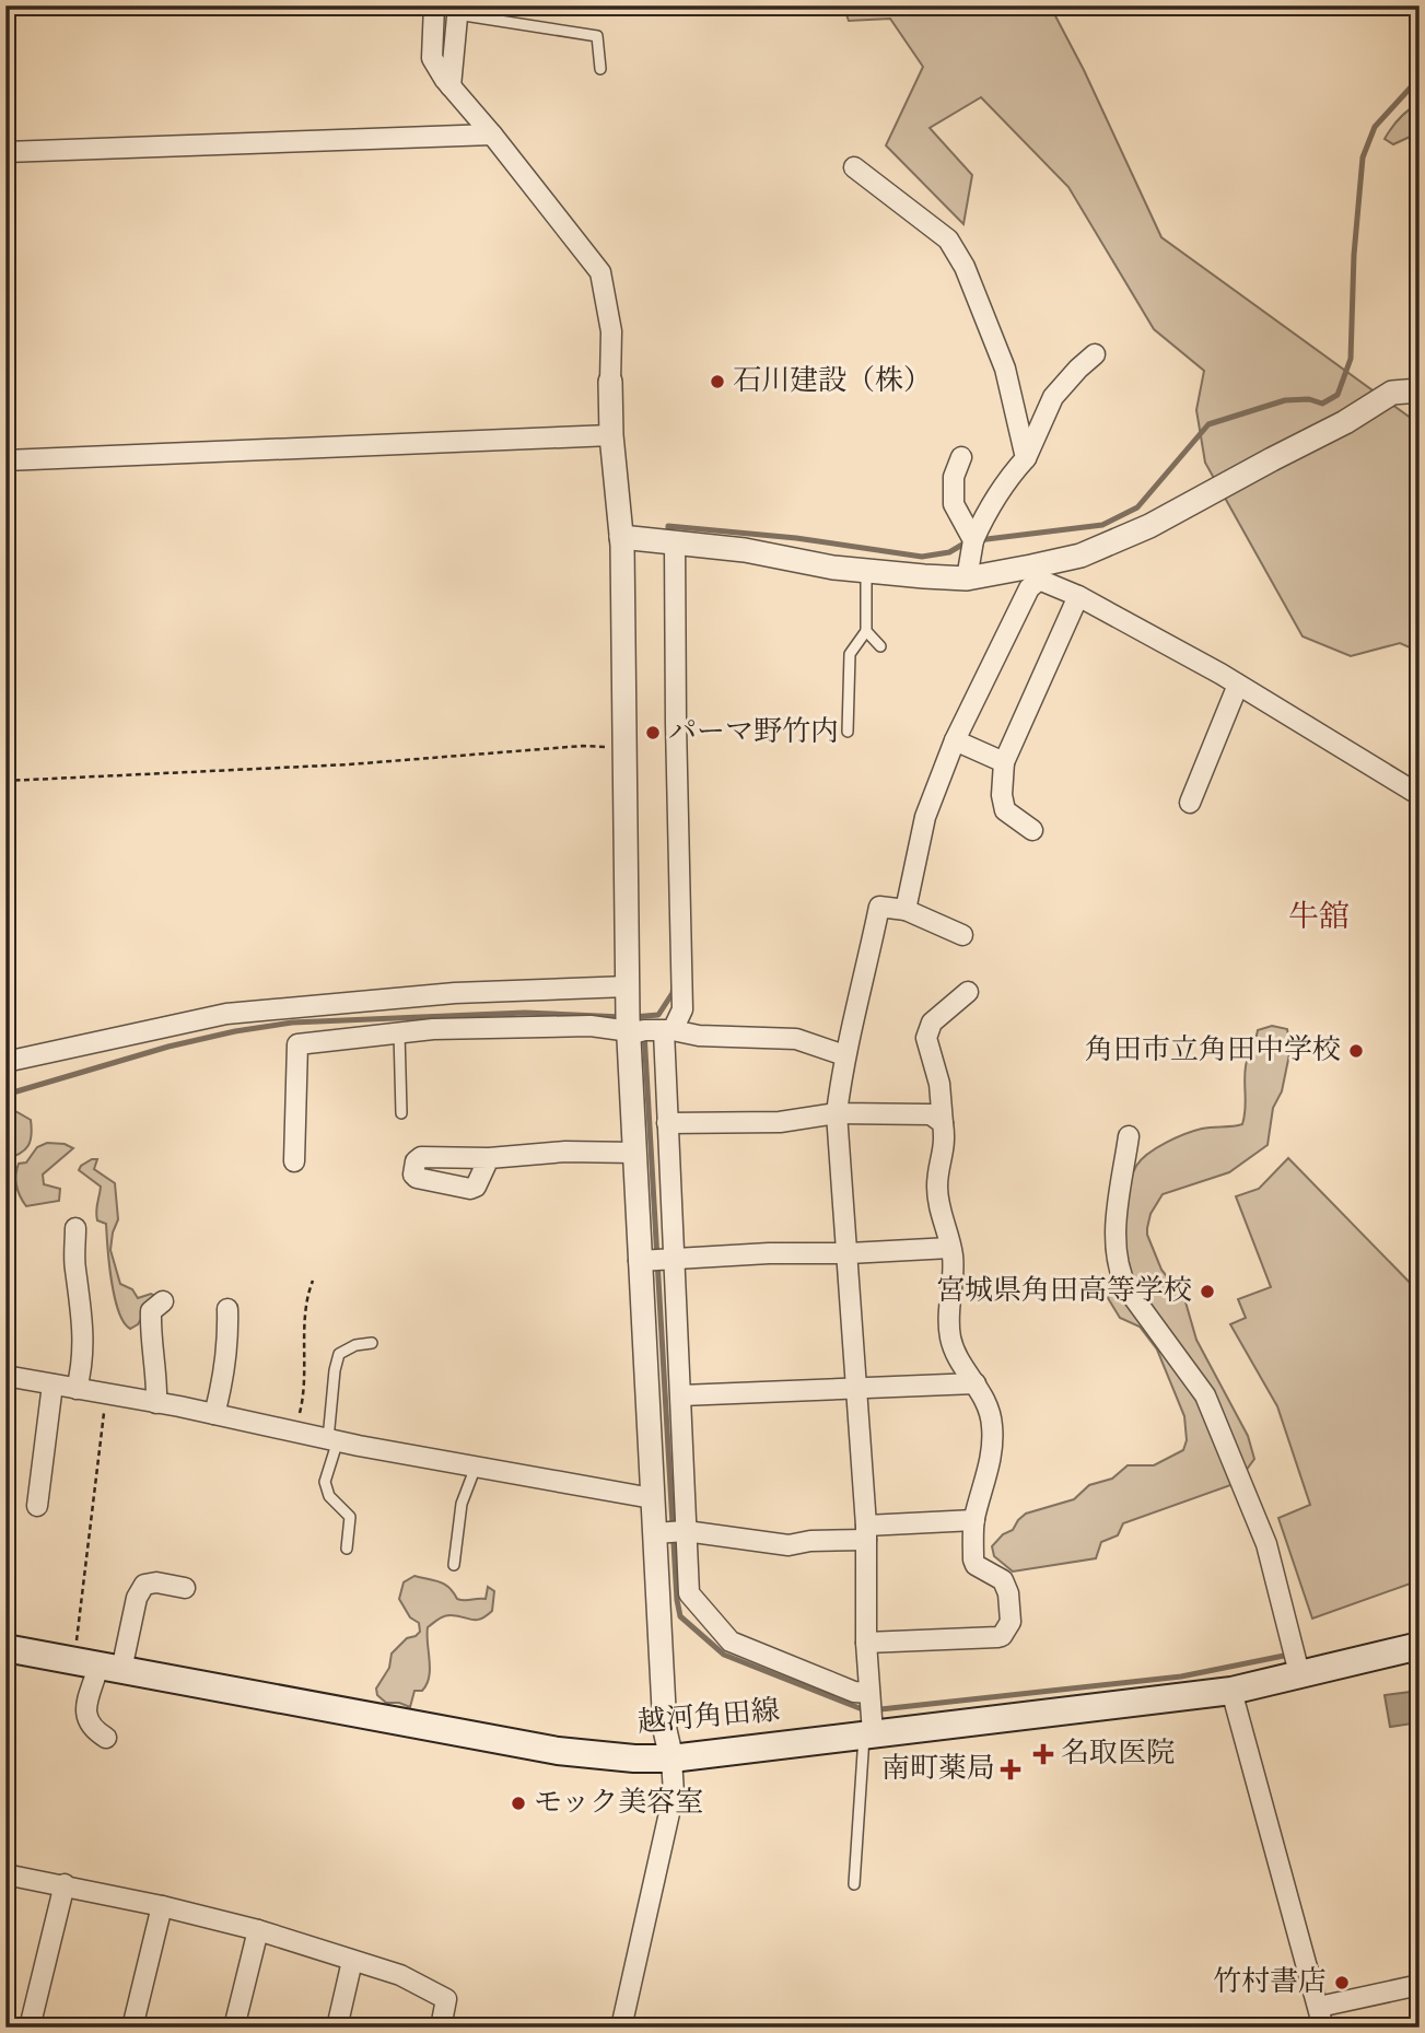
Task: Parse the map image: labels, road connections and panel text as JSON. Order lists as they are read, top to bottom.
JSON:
{
  "streets": {
    "main road": ["越河角田線"]
  },
  "districts": ["牛舘"],
  "places": {
    "other": [
      "石川建設（株）",
      "パーマ野竹内",
      "角田市立角田中学校",
      "宮城県角田高等学校",
      "モック美容室",
      "竹村書店"
    ],
    "health": ["名取医院", "南町薬局"]
  }
}
